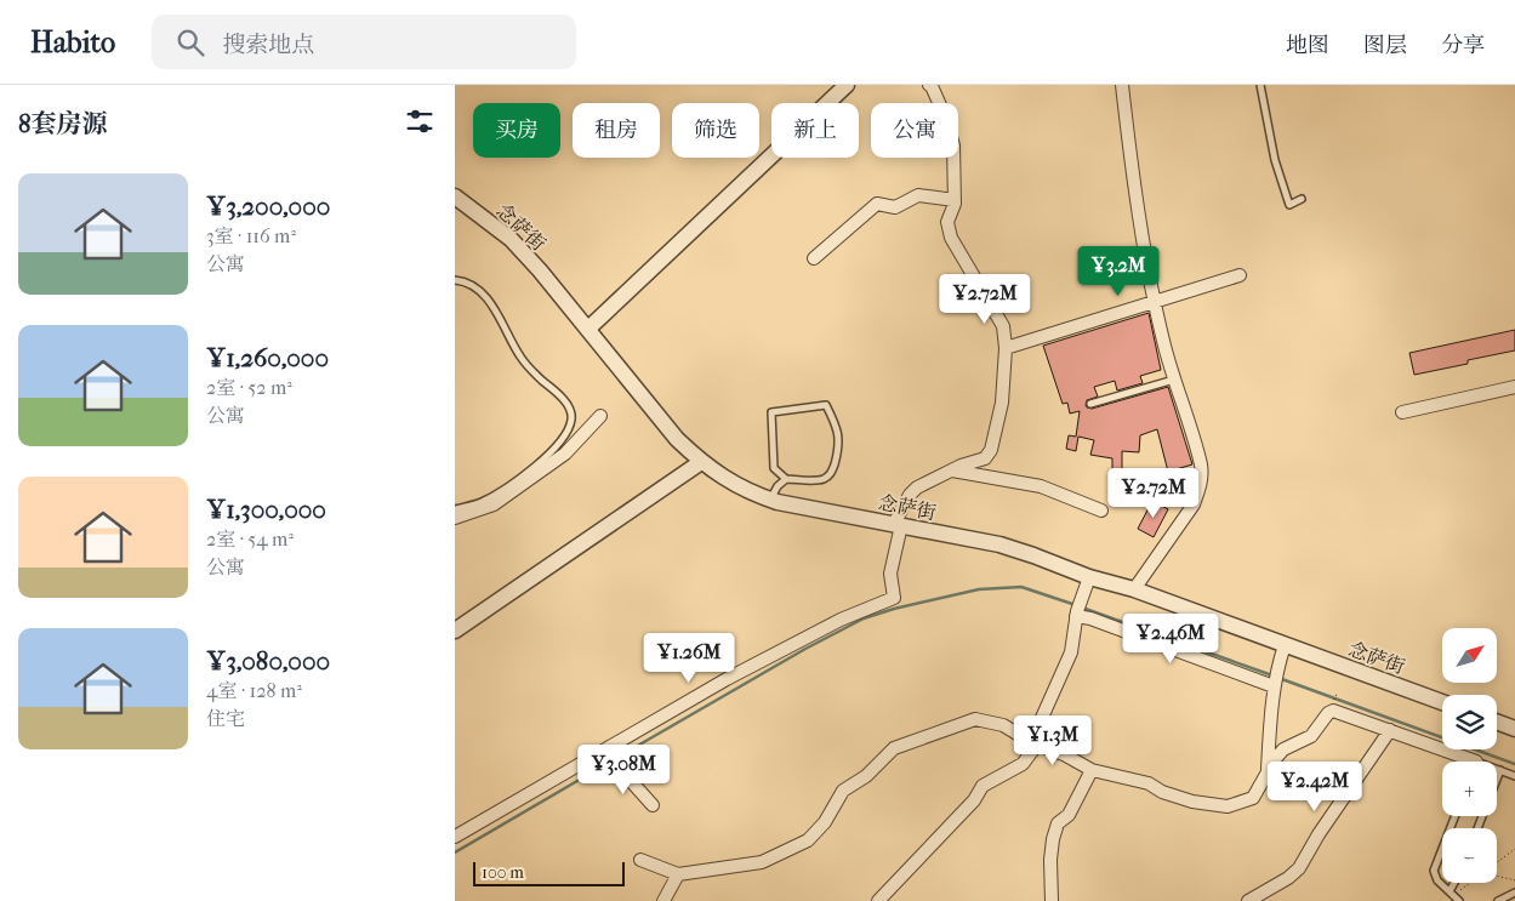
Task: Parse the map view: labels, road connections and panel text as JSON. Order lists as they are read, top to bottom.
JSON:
{
  "streets": {
    "street": ["念萨街"]
  },
  "scale_bar": "100 m",
  "north": "top right",
  "page": {
    "header": "Habito",
    "search": "搜索地点",
    "nav": ["地图", "图层", "分享"],
    "heading": "8套房源",
    "chip": [
      "买房",
      "租房",
      "筛选",
      "新上",
      "公寓"
    ],
    "list": [
      {
        "name": "¥3,200,000",
        "note": "3室 · 116 m² · 公寓"
      },
      {
        "name": "¥1,260,000",
        "note": "2室 · 52 m² · 公寓"
      },
      {
        "name": "¥1,300,000",
        "note": "2室 · 54 m² · 公寓"
      },
      {
        "name": "¥3,080,000",
        "note": "4室 · 128 m² · 住宅"
      }
    ],
    "price": [
      "¥3.2M",
      "¥2.72M",
      "¥2.72M",
      "¥2.46M",
      "¥1.26M",
      "¥1.3M",
      "¥3.08M",
      "¥2.42M"
    ],
    "map_buttons": ["+", "−"],
    "scale": "100 m"
  }
}
